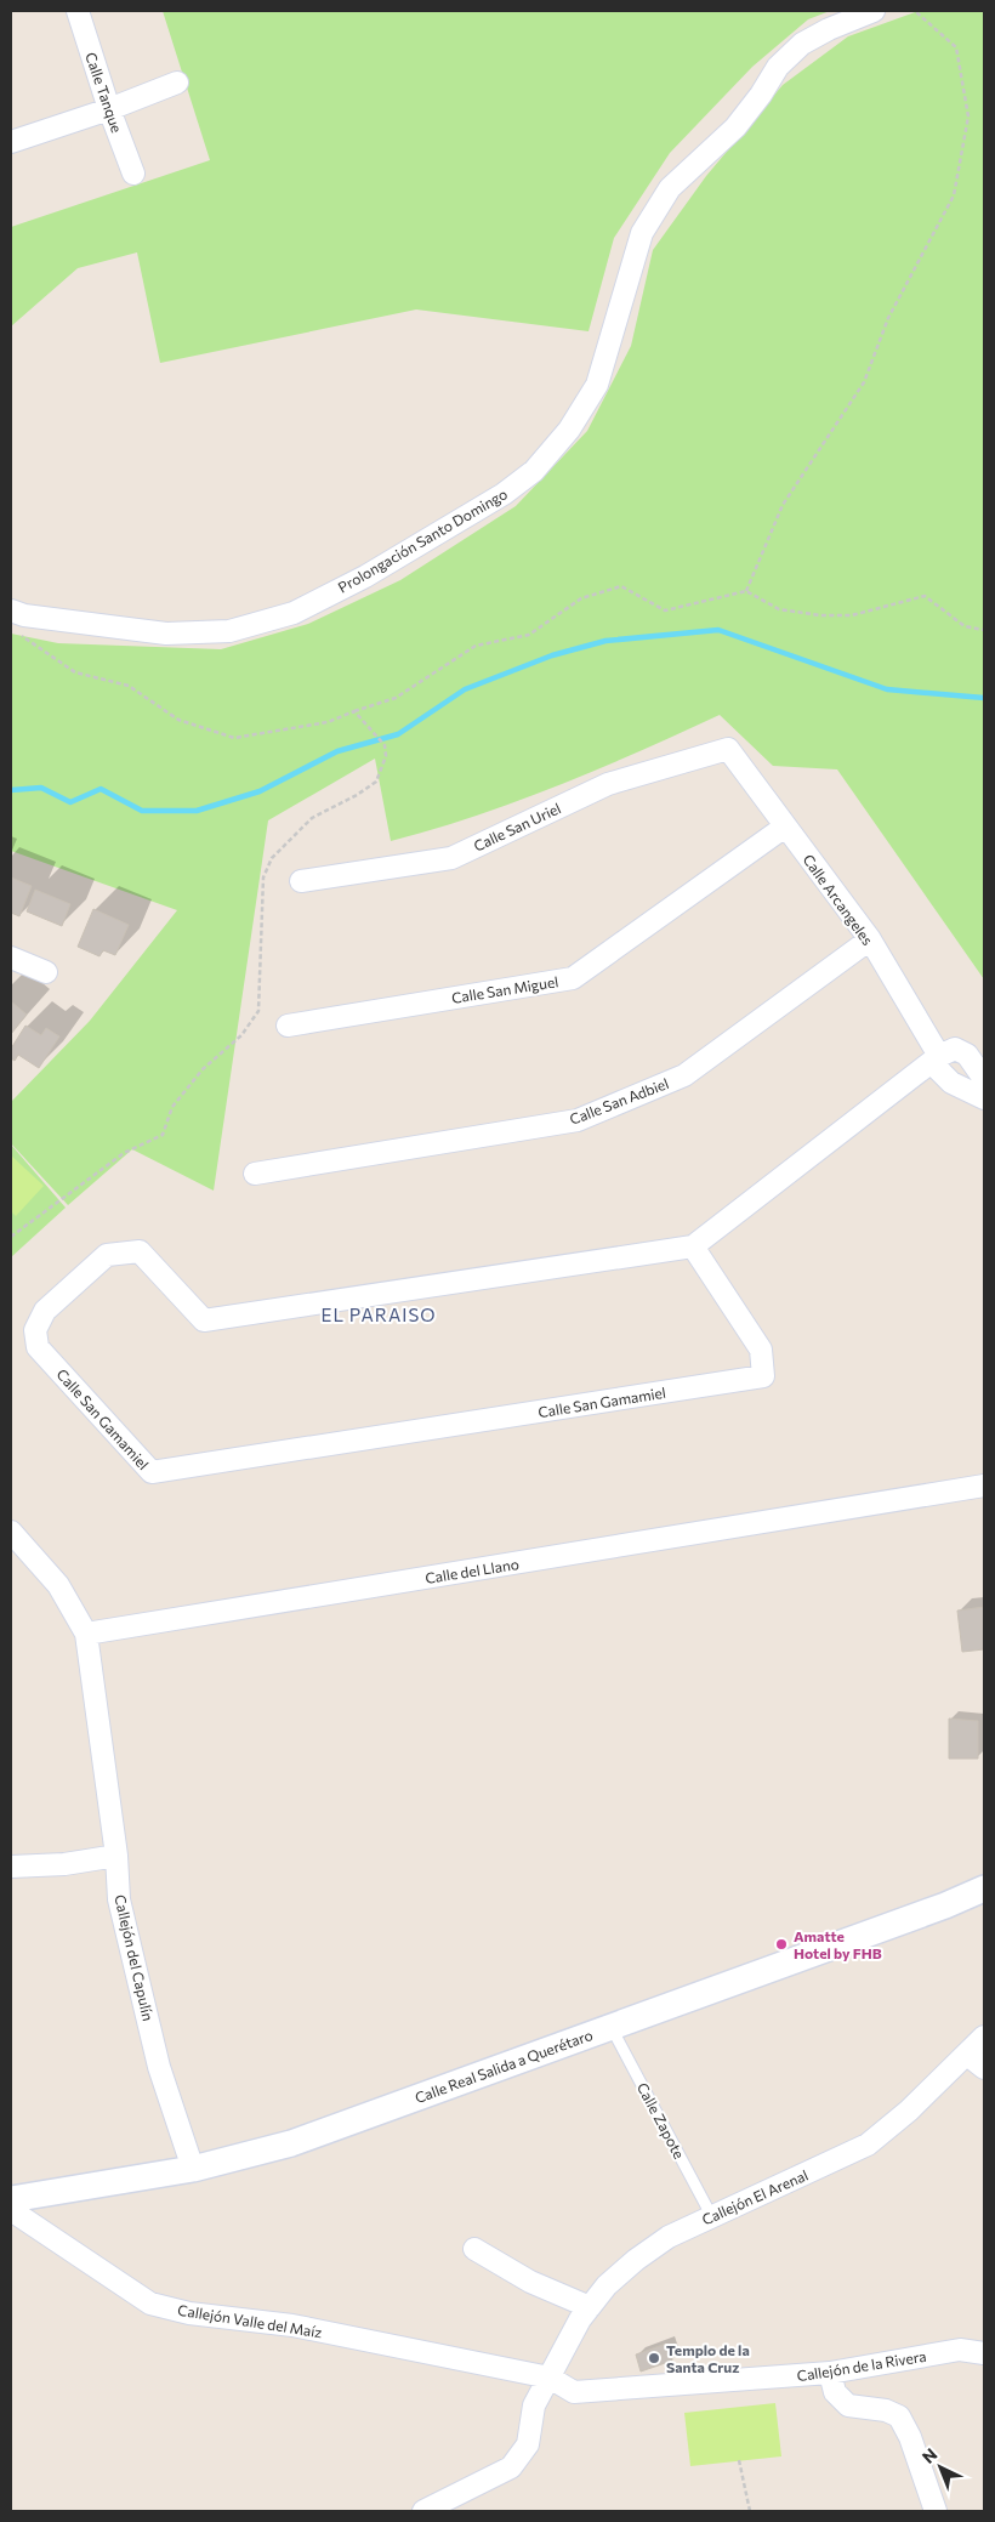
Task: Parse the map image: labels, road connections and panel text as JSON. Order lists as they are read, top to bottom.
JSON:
{
  "streets": {
    "street": [
      "Calle Tanque",
      "Prolongación Santo Domingo",
      "Calle San Uriel",
      "Calle Arcangeles",
      "Calle San Miguel",
      "Calle San Adbiel",
      "Calle San Gamamiel",
      "Calle del Llano",
      "Callejón del Capulín",
      "Calle Real Salida a Querétaro",
      "Callejón El Arenal",
      "Callejón Valle del Maíz",
      "Callejón de la Rivera"
    ],
    "lane": ["Calle Zapote"]
  },
  "crossings": [
    ["Calle San Uriel", "Calle Arcangeles"],
    ["Calle Arcangeles", "Calle San Miguel"],
    ["Calle Arcangeles", "Calle San Adbiel"],
    ["Calle Arcangeles", "Calle San Gamamiel"],
    ["Calle del Llano", "Callejón del Capulín"],
    ["Callejón del Capulín", "Calle Real Salida a Querétaro"],
    ["Calle Real Salida a Querétaro", "Calle Zapote"],
    ["Calle Zapote", "Callejón El Arenal"],
    ["Callejón El Arenal", "Callejón Valle del Maíz"],
    ["Callejón El Arenal", "Callejón de la Rivera"],
    ["Callejón Valle del Maíz", "Callejón de la Rivera"]
  ],
  "districts": ["EL PARAISO"],
  "places": ["Amatte Hotel by FHB", "Templo de la Santa Cruz"],
  "north": "top left"
}
